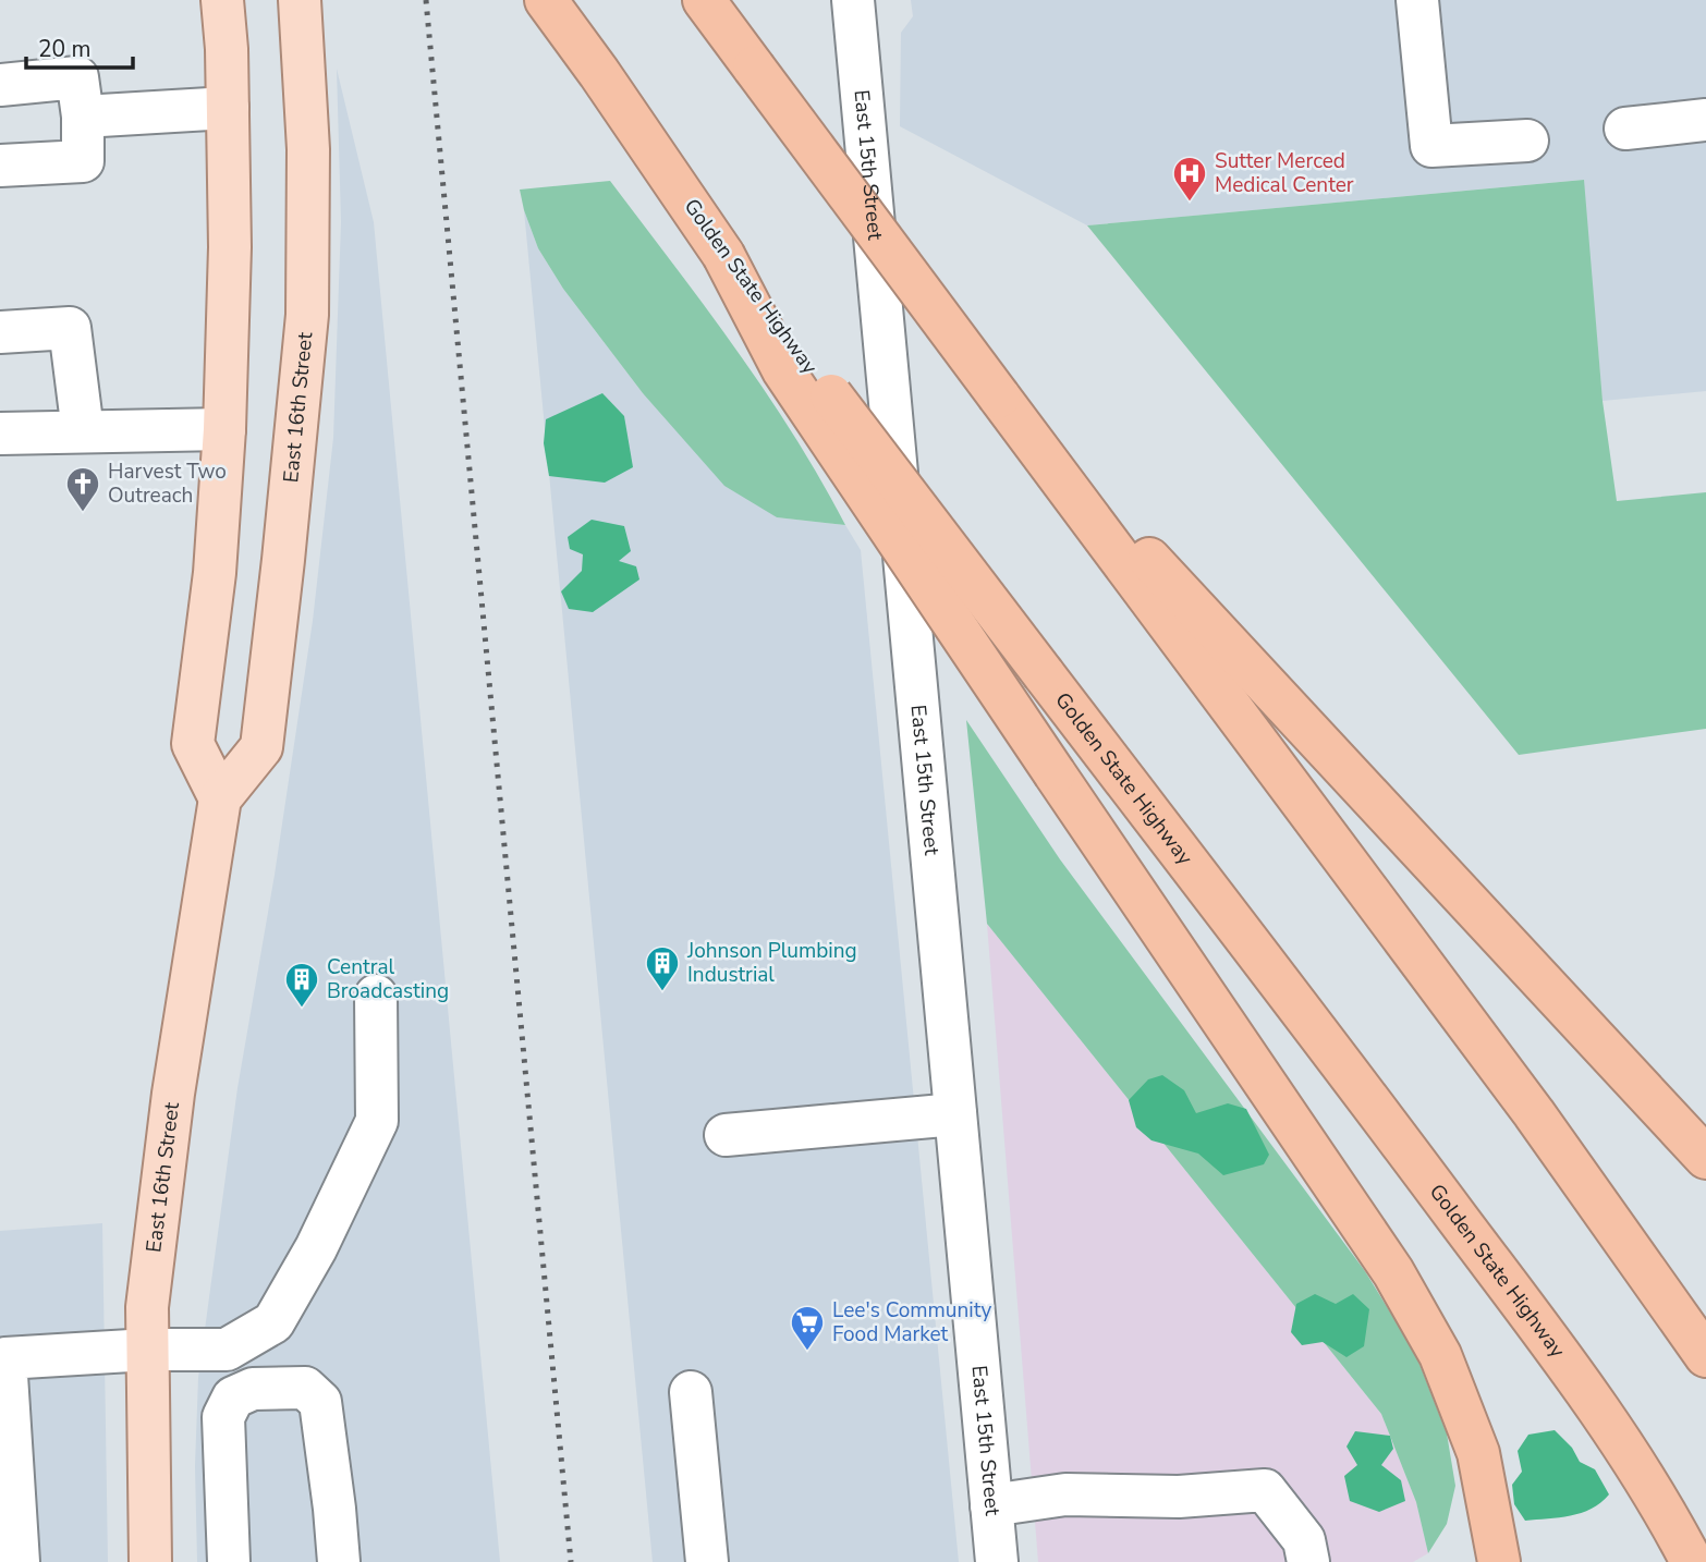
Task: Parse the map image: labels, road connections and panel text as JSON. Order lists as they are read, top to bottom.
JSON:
{
  "streets": {
    "highway": ["Golden State Highway"],
    "main road": ["East 16th Street"],
    "street": ["East 15th Street"]
  },
  "places": {
    "hospital": ["Sutter Merced Medical Center"],
    "church": ["Harvest Two Outreach"],
    "building": ["Johnson Plumbing Industrial", "Central Broadcasting"],
    "supermarket": ["Lee's Community Food Market"]
  },
  "scale_bar": "20 m"
}
